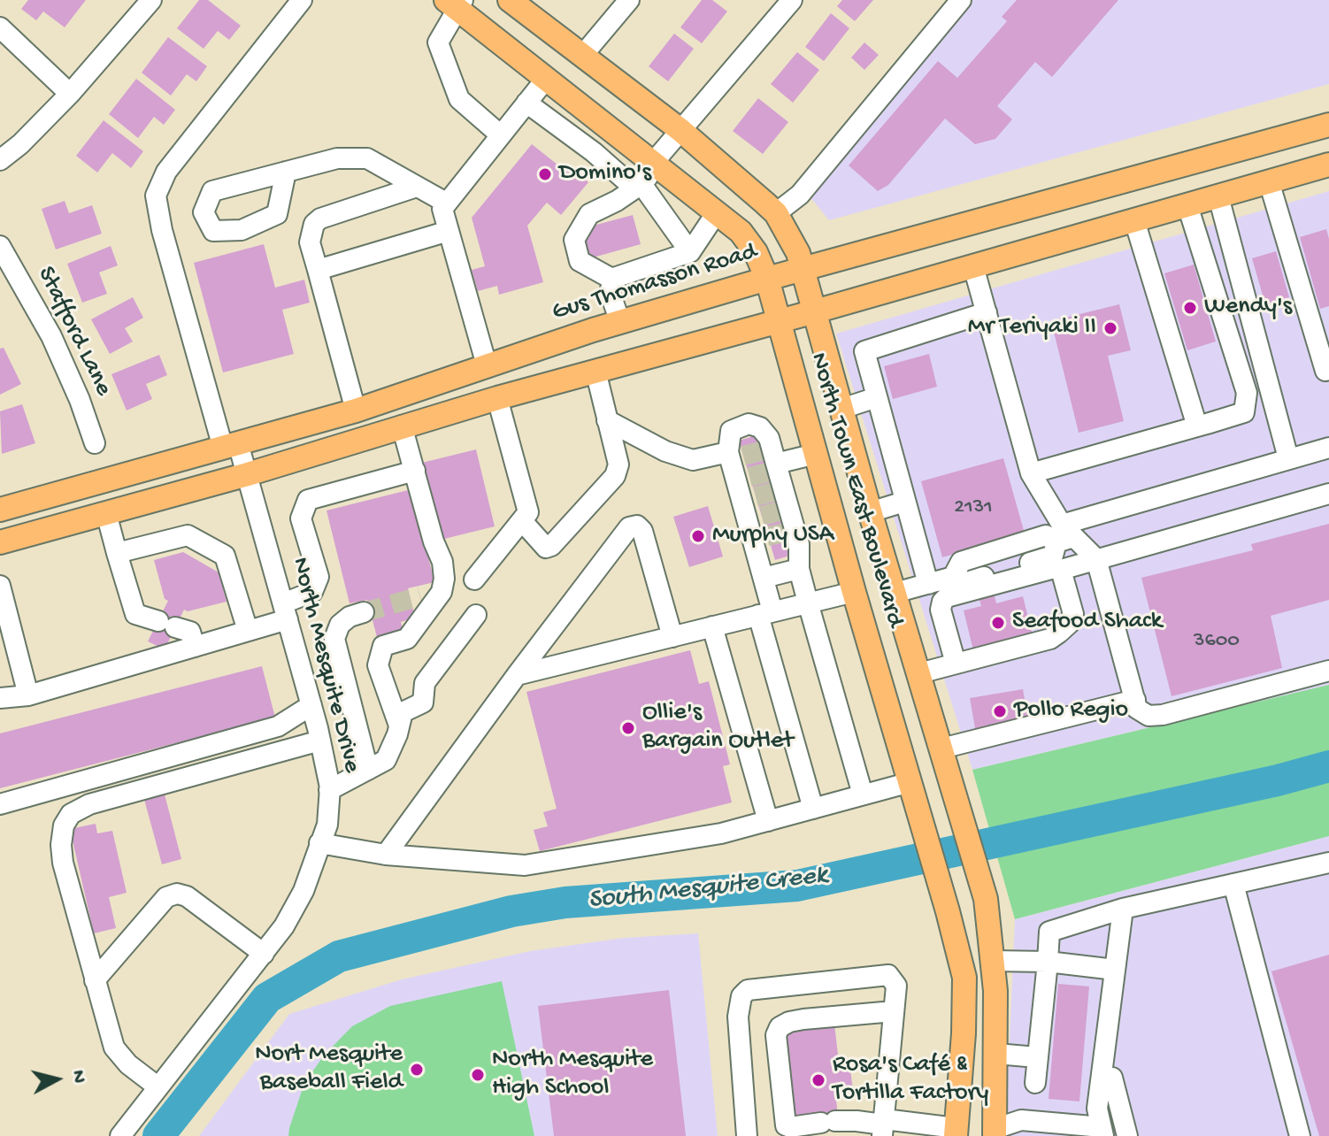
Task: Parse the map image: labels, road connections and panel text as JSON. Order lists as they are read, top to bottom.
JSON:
{
  "streets": {
    "main road": ["Gus Thomasson Road", "North Town East Boulevard"],
    "street": ["Stafford Lane", "North Mesquite Drive"]
  },
  "crossings": [
    ["Gus Thomasson Road", "North Town East Boulevard"],
    ["Gus Thomasson Road", "North Mesquite Drive"]
  ],
  "water": ["South Mesquite Creek"],
  "places": [
    "Domino's",
    "Wendy's",
    "Mr Teriyaki II",
    "Murphy USA",
    "Seafood Shack",
    "Pollo Regio",
    "Ollie's Bargain Outlet",
    "Nort Mesquite Baseball Field",
    "North Mesquite High School",
    "Rosa's Café & Tortilla Factory"
  ],
  "house_numbers": ["2131", "3600"],
  "north": "right"
}
